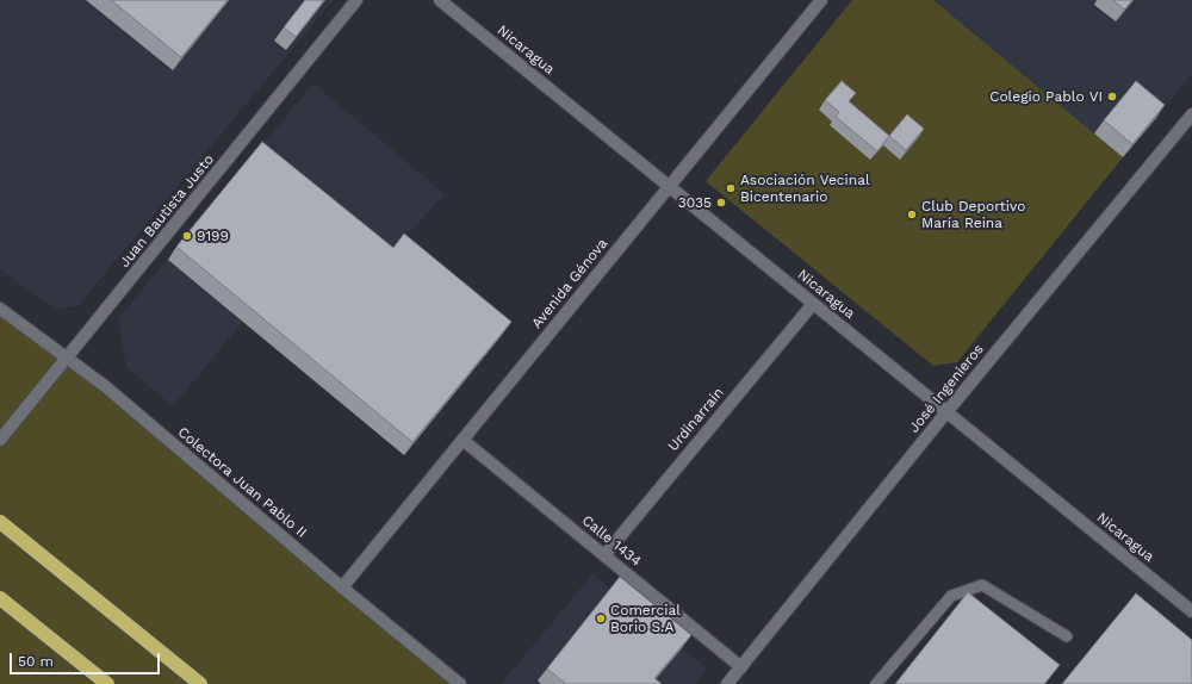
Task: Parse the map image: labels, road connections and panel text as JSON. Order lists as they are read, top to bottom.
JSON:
{
  "streets": {
    "street": [
      "Nicaragua",
      "Juan Bautista Justo",
      "Avenida Génova",
      "José Ingenieros",
      "Urdinarrain",
      "Colectora Juan Pablo II",
      "Calle 1434"
    ]
  },
  "crossings": [
    ["Nicaragua", "Avenida Génova"],
    ["Nicaragua", "José Ingenieros"],
    ["Nicaragua", "Urdinarrain"],
    ["Juan Bautista Justo", "Colectora Juan Pablo II"],
    ["Avenida Génova", "Colectora Juan Pablo II"],
    ["Avenida Génova", "Calle 1434"],
    ["José Ingenieros", "Calle 1434"],
    ["Urdinarrain", "Calle 1434"]
  ],
  "places": [
    "Colegio Pablo VI",
    "Asociación Vecinal Bicentenario",
    "3035",
    "Club Deportivo María Reina",
    "9199",
    "Comercial Borio S.A"
  ],
  "scale_bar": "50 m"
}
